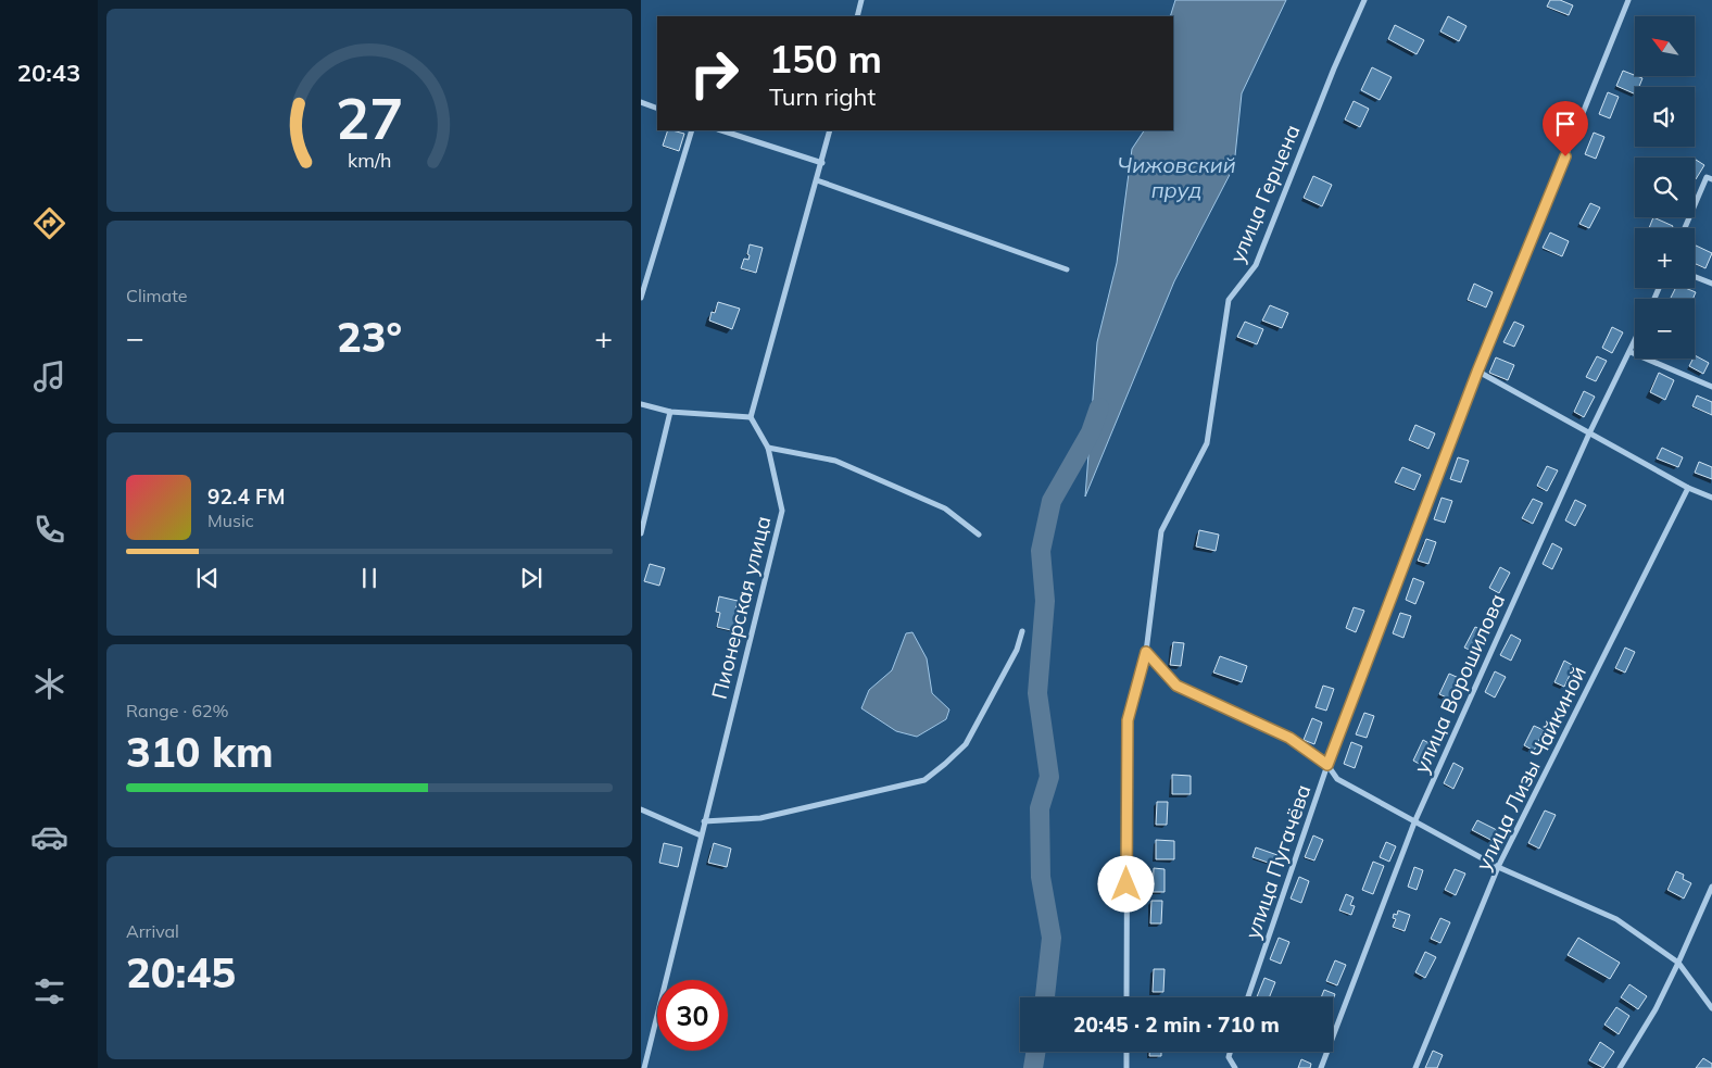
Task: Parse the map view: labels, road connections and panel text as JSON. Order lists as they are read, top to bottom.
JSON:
{
  "streets": {
    "street": [
      "улица Герцена",
      "Пионерская улица",
      "улица Ворошилова",
      "улица Лизы Чайкиной",
      "улица Пугачёва"
    ]
  },
  "water": ["Чижовский пруд"],
  "north": "top left",
  "page": {
    "tabs": "20:43",
    "map_buttons": ["+", "−"],
    "turn": ["150 m", "Turn right"],
    "tile": [
      "Climate",
      ["Range · 62%", "310 km"],
      ["Arrival", "20:45"]
    ],
    "heat": ["−", "23°", "+"],
    "song": ["92.4 FM", "Music"],
    "limit": "30",
    "trip": "20:45 · 2 min · 710 m",
    "gauge": ["27", "km/h"]
  }
}
